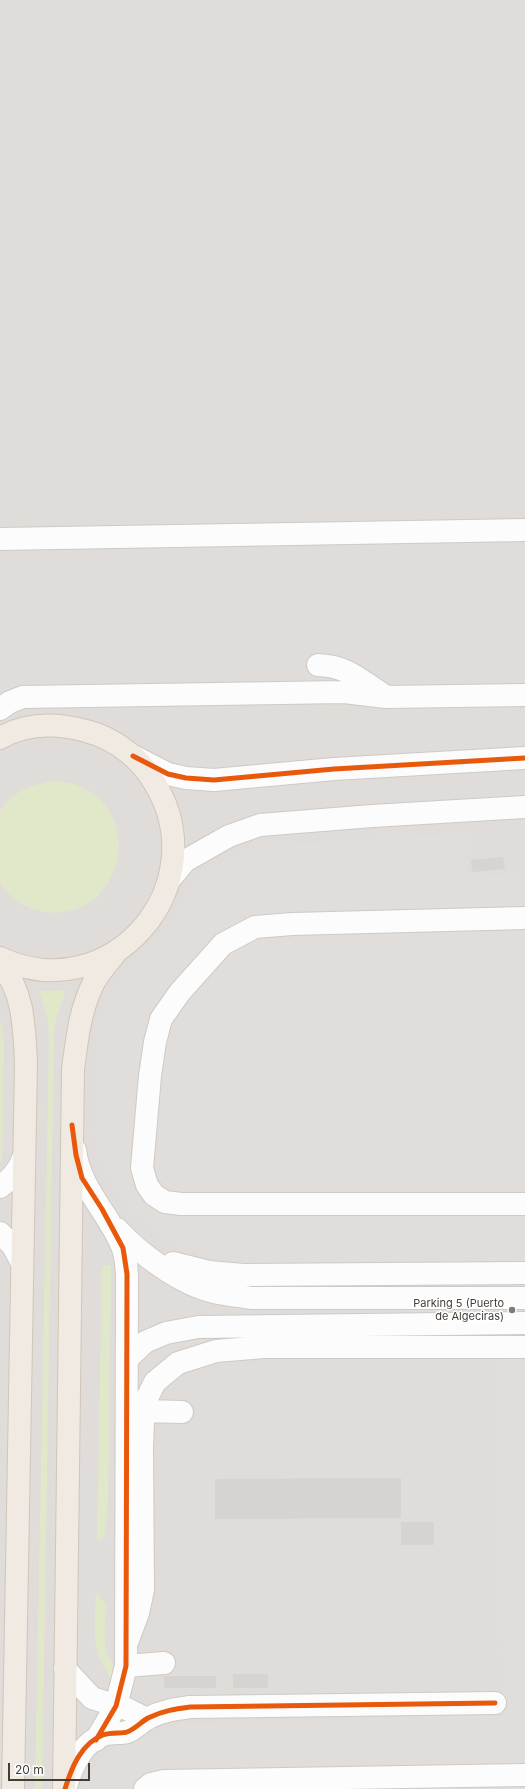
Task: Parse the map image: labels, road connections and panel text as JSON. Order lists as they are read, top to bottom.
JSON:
{
  "places": ["Parking 5 (Puerto de Algeciras)"],
  "scale_bar": "20 m"
}
